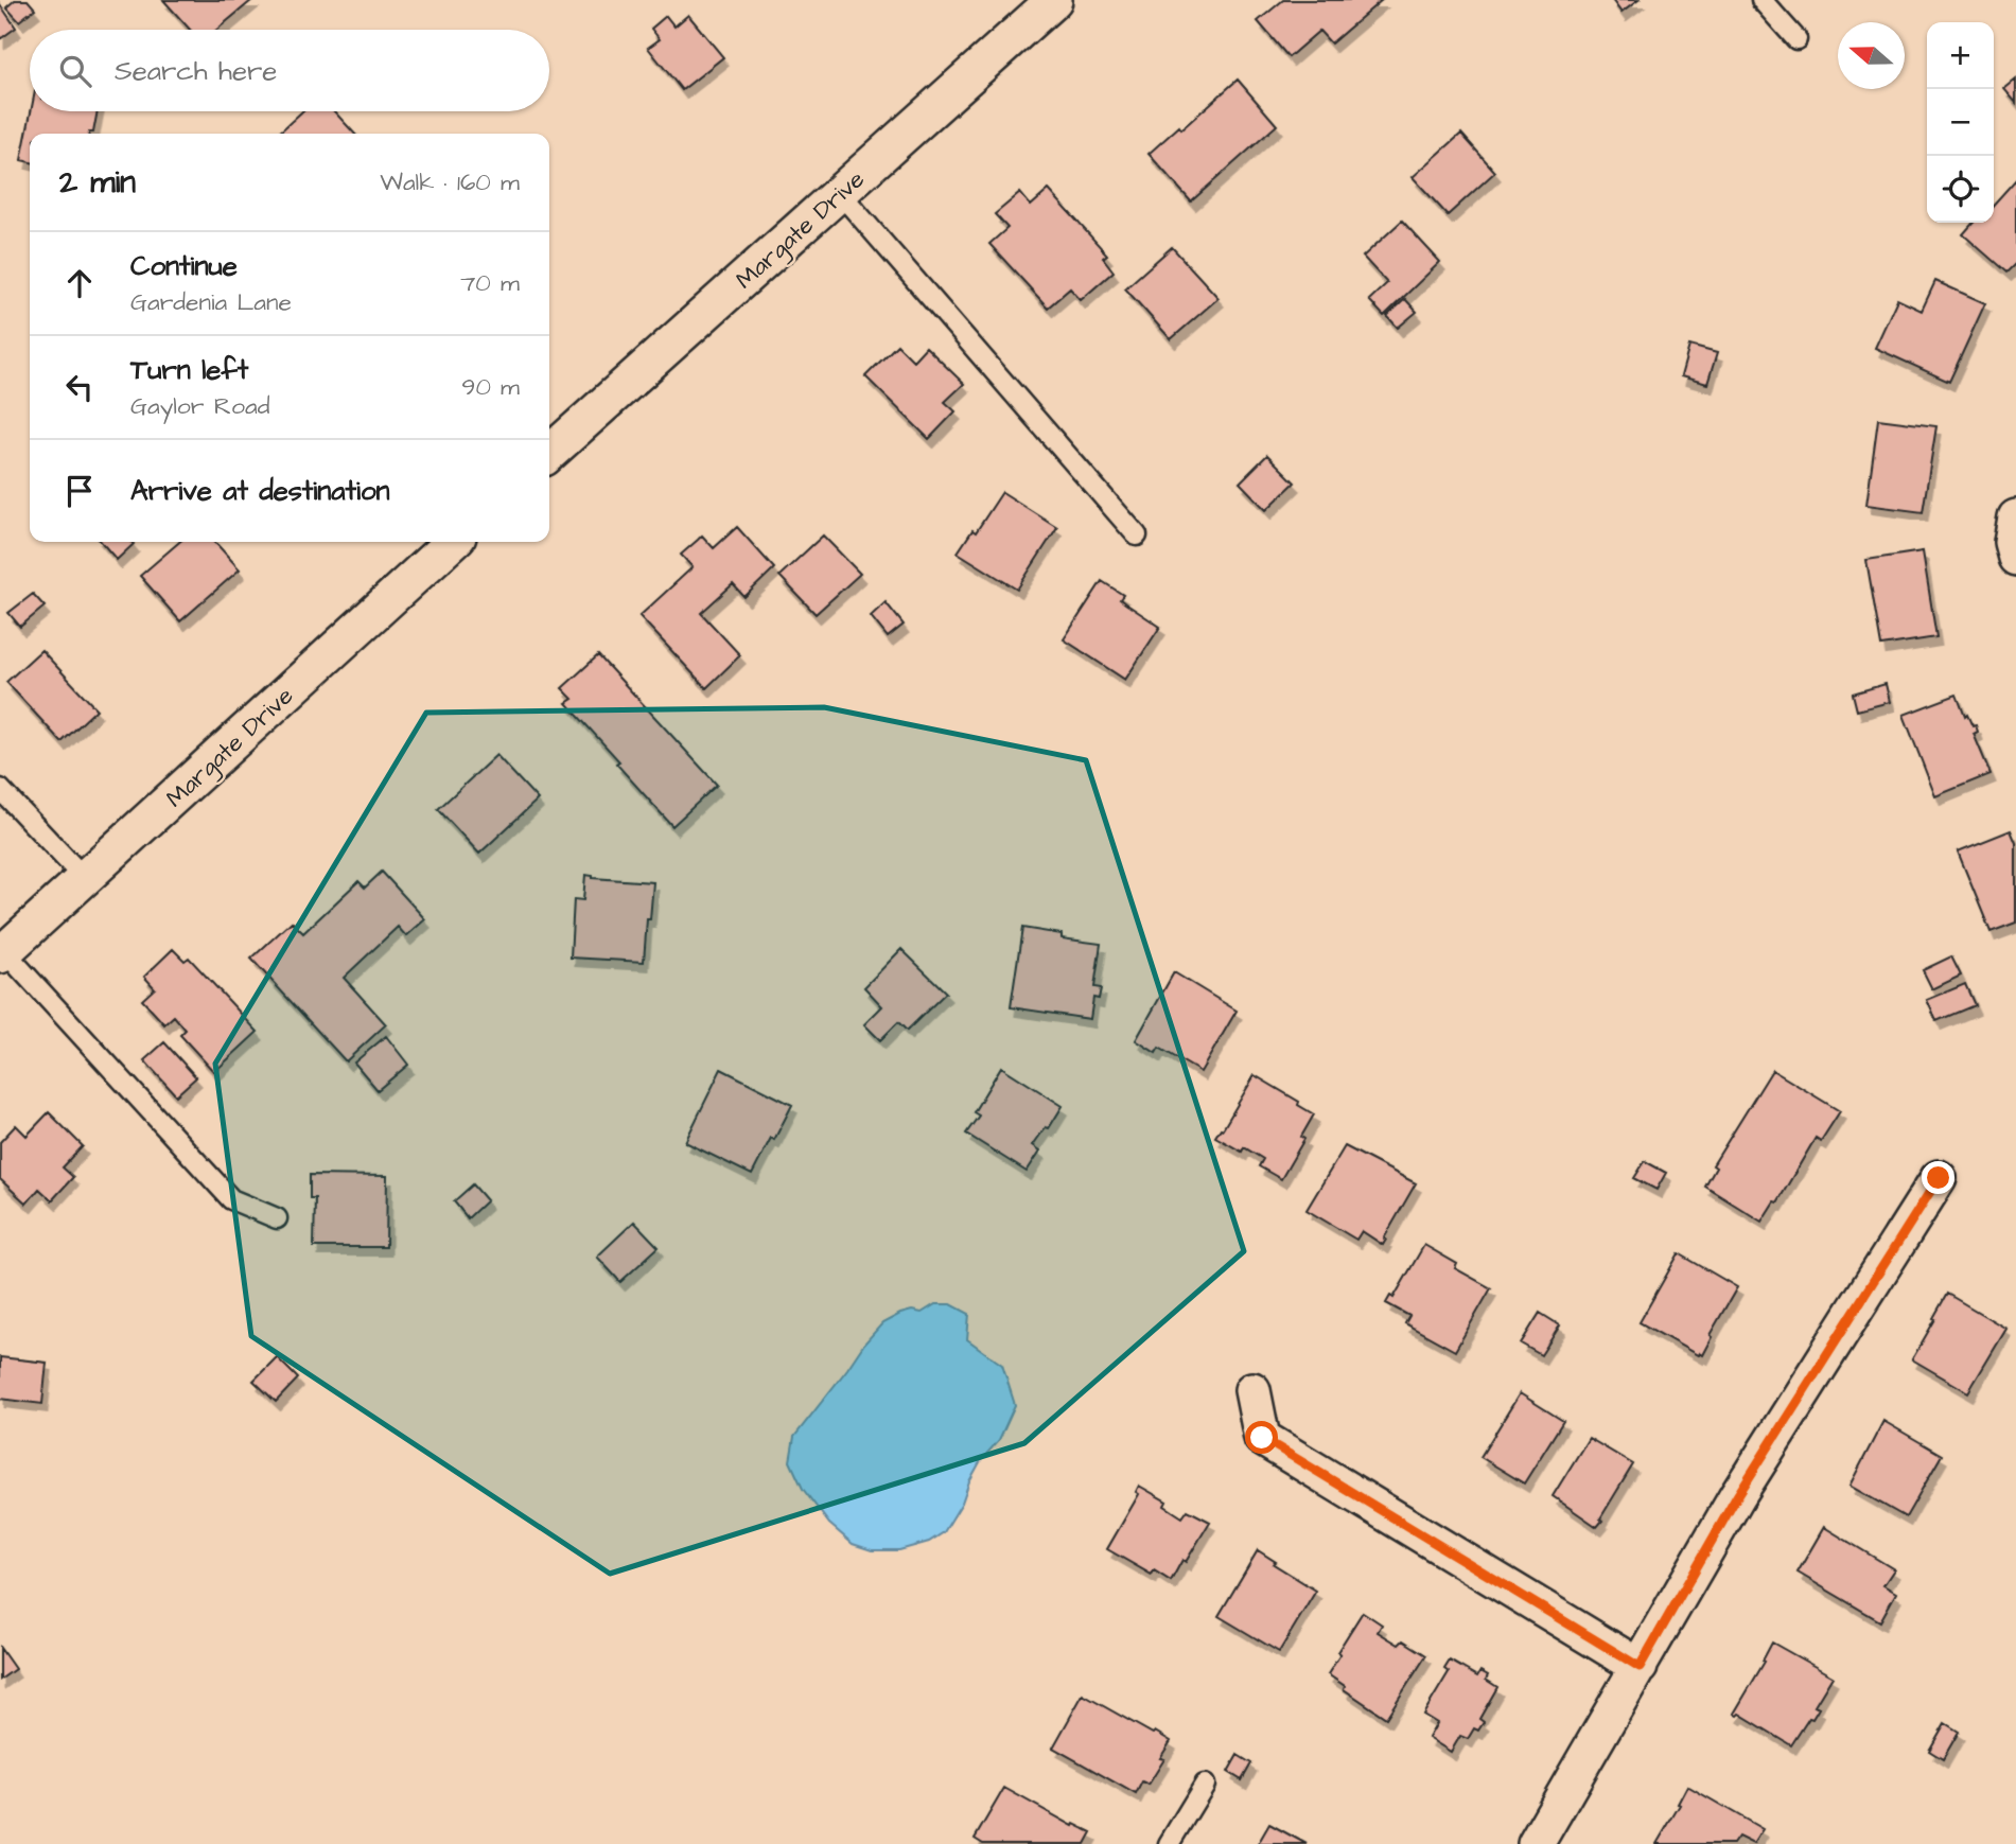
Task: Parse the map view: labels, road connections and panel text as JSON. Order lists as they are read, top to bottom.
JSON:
{
  "streets": {
    "street": ["Margate Drive"]
  },
  "north": "left",
  "page": {
    "map_buttons": ["+", "−"],
    "search": "Search here",
    "heading": ["2 min", "Walk · 160 m"],
    "list": [
      ["Continue", "Gardenia Lane", "70 m"],
      ["Turn left", "Gaylor Road", "90 m"],
      "Arrive at destination"
    ]
  }
}
